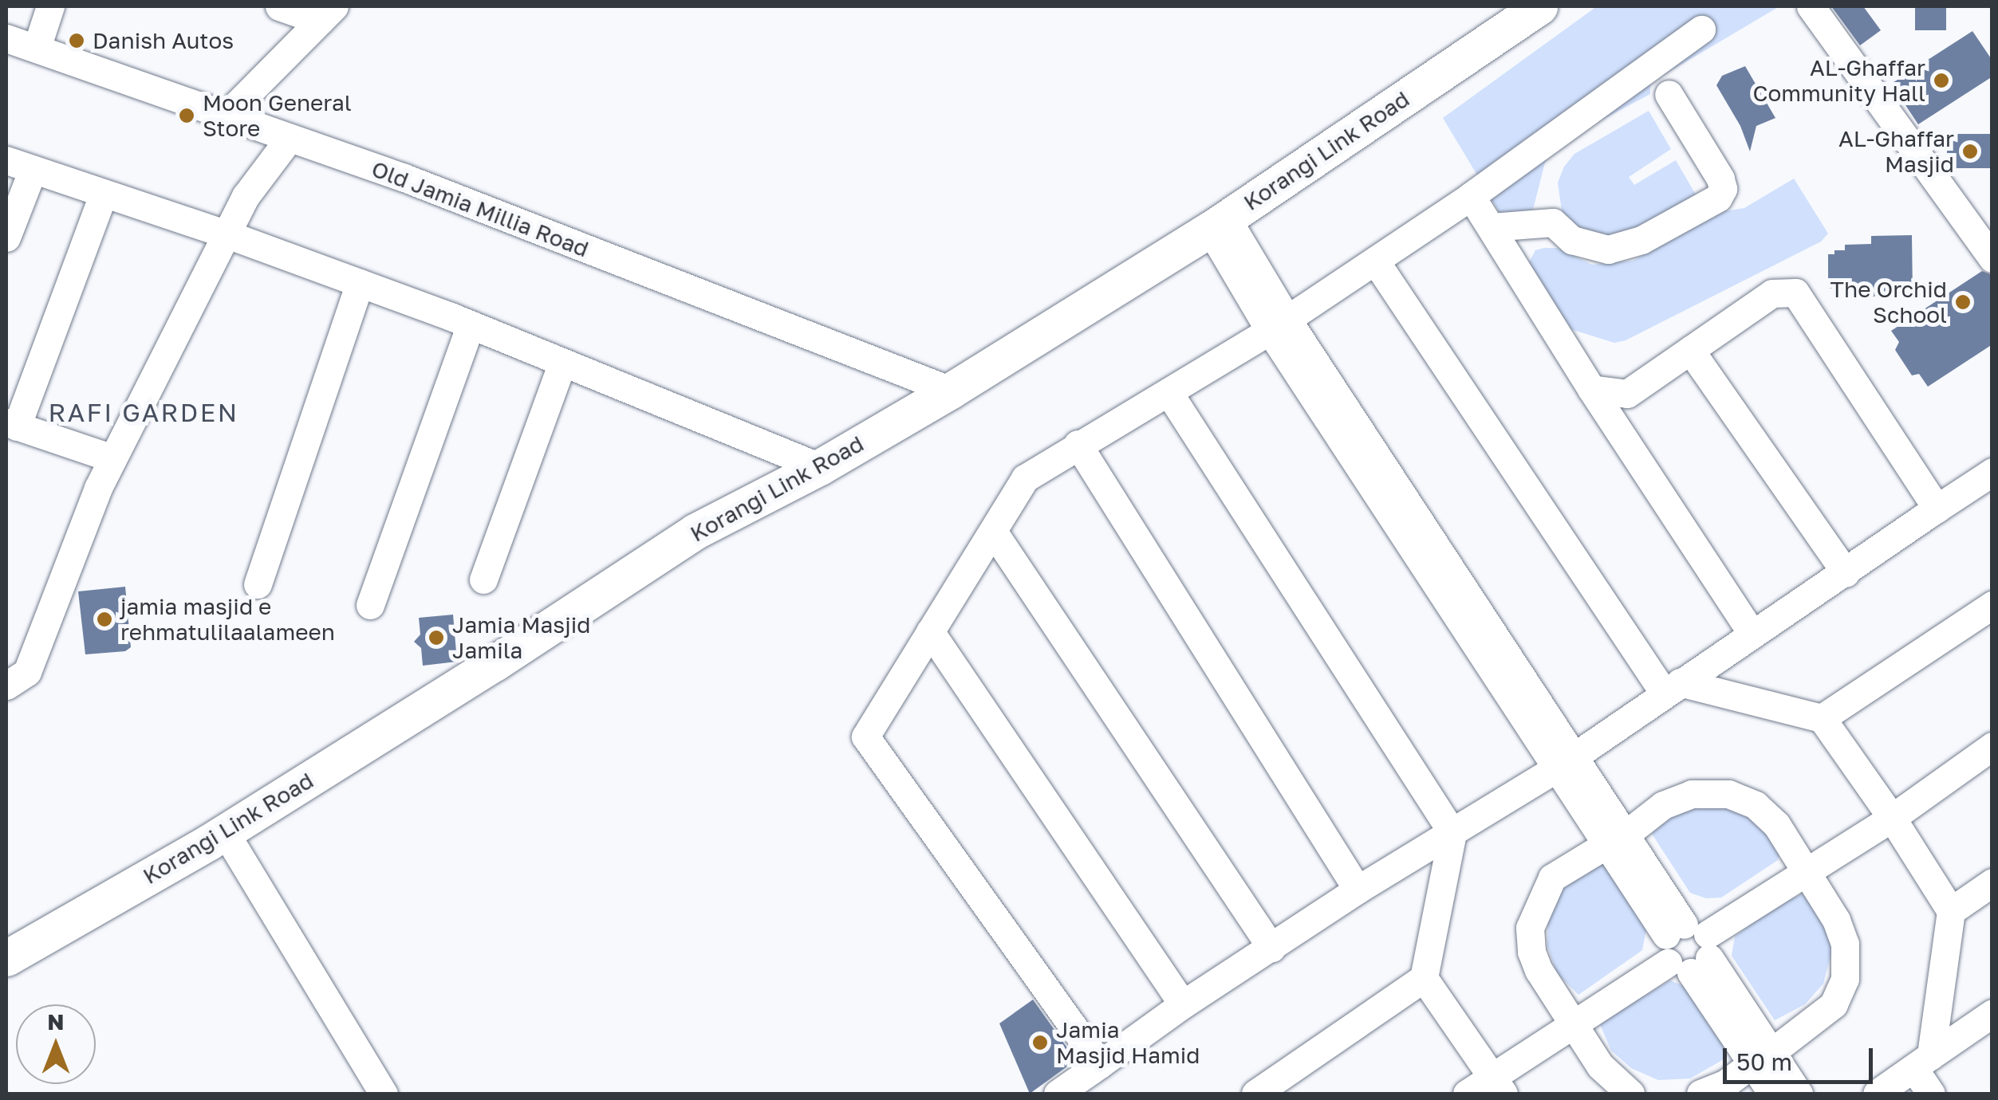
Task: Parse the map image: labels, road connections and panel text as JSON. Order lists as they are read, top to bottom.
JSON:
{
  "streets": {
    "main road": ["Korangi Link Road"],
    "street": ["Old Jamia Millia Road"]
  },
  "crossings": [
    ["Korangi Link Road", "Old Jamia Millia Road"]
  ],
  "districts": ["RAFI GARDEN"],
  "places": [
    "Danish Autos",
    "AL-Ghaffar Community Hall",
    "Moon General Store",
    "AL-Ghaffar Masjid",
    "The Orchid School",
    "jamia masjid e rehmatulilaalameen",
    "Jamia Masjid Jamila",
    "Jamia Masjid Hamid"
  ],
  "scale_bar": "50 m",
  "north": "top"
}
